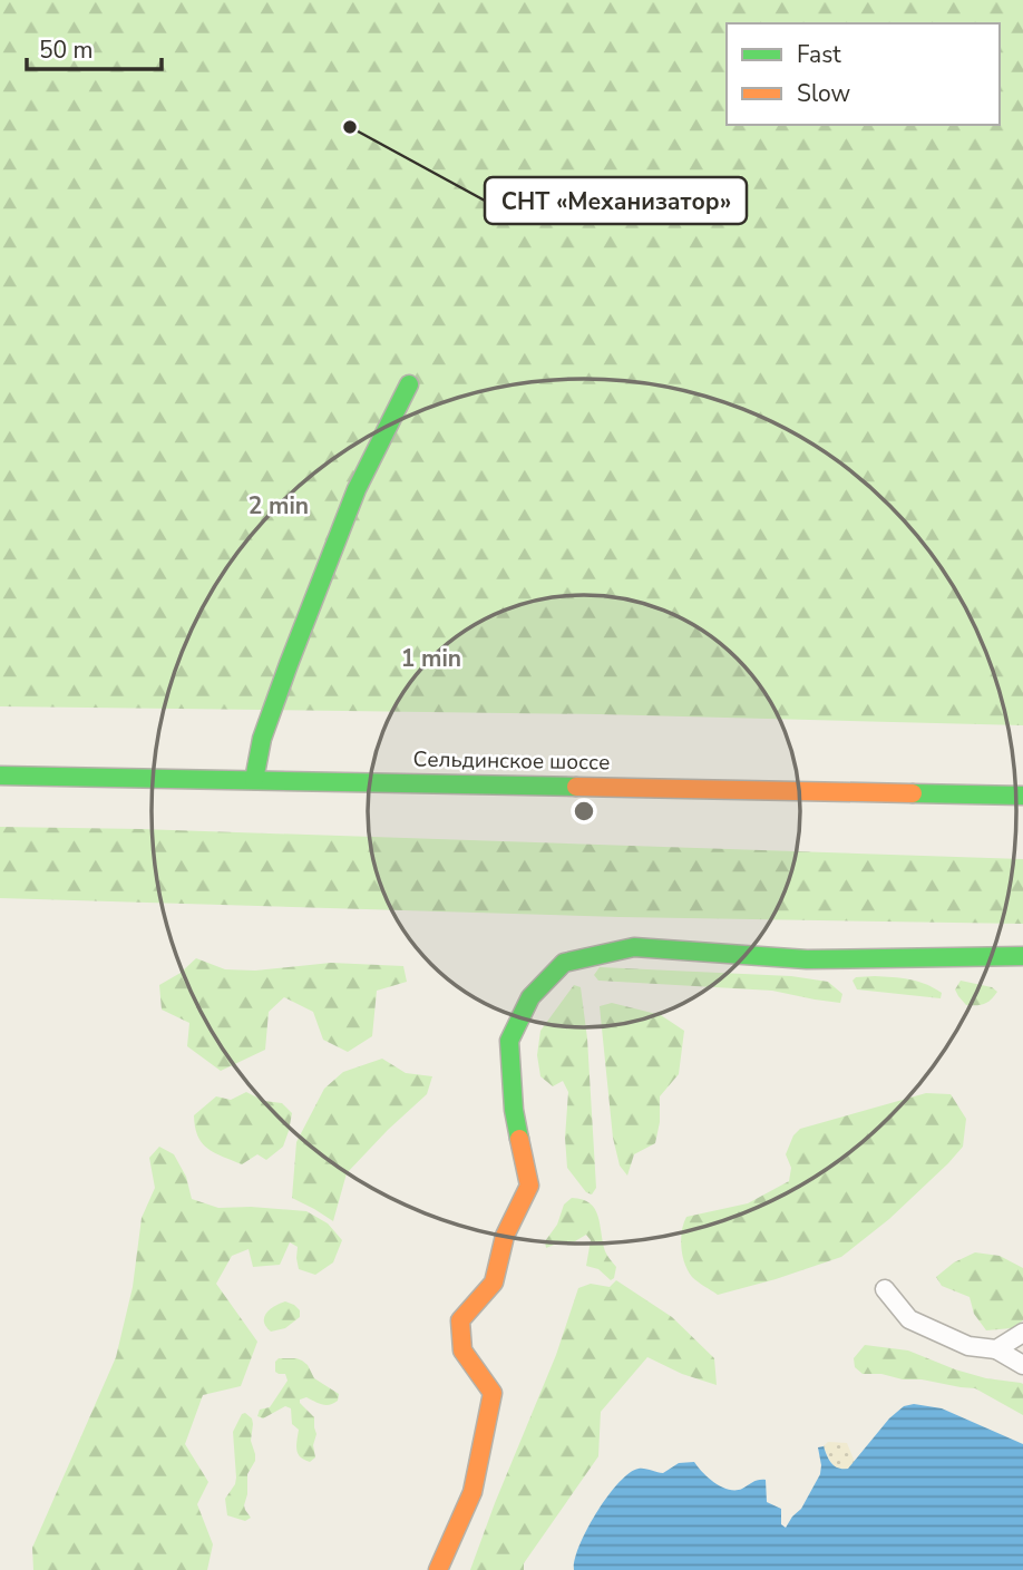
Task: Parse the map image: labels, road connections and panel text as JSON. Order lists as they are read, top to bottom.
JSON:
{
  "streets": {
    "street": ["Сельдинское шоссе"]
  },
  "places": ["СНТ «Механизатор»"],
  "legend": ["Fast", "Slow"],
  "scale_bar": "50 m",
  "rings": ["2 min", "1 min"]
}
